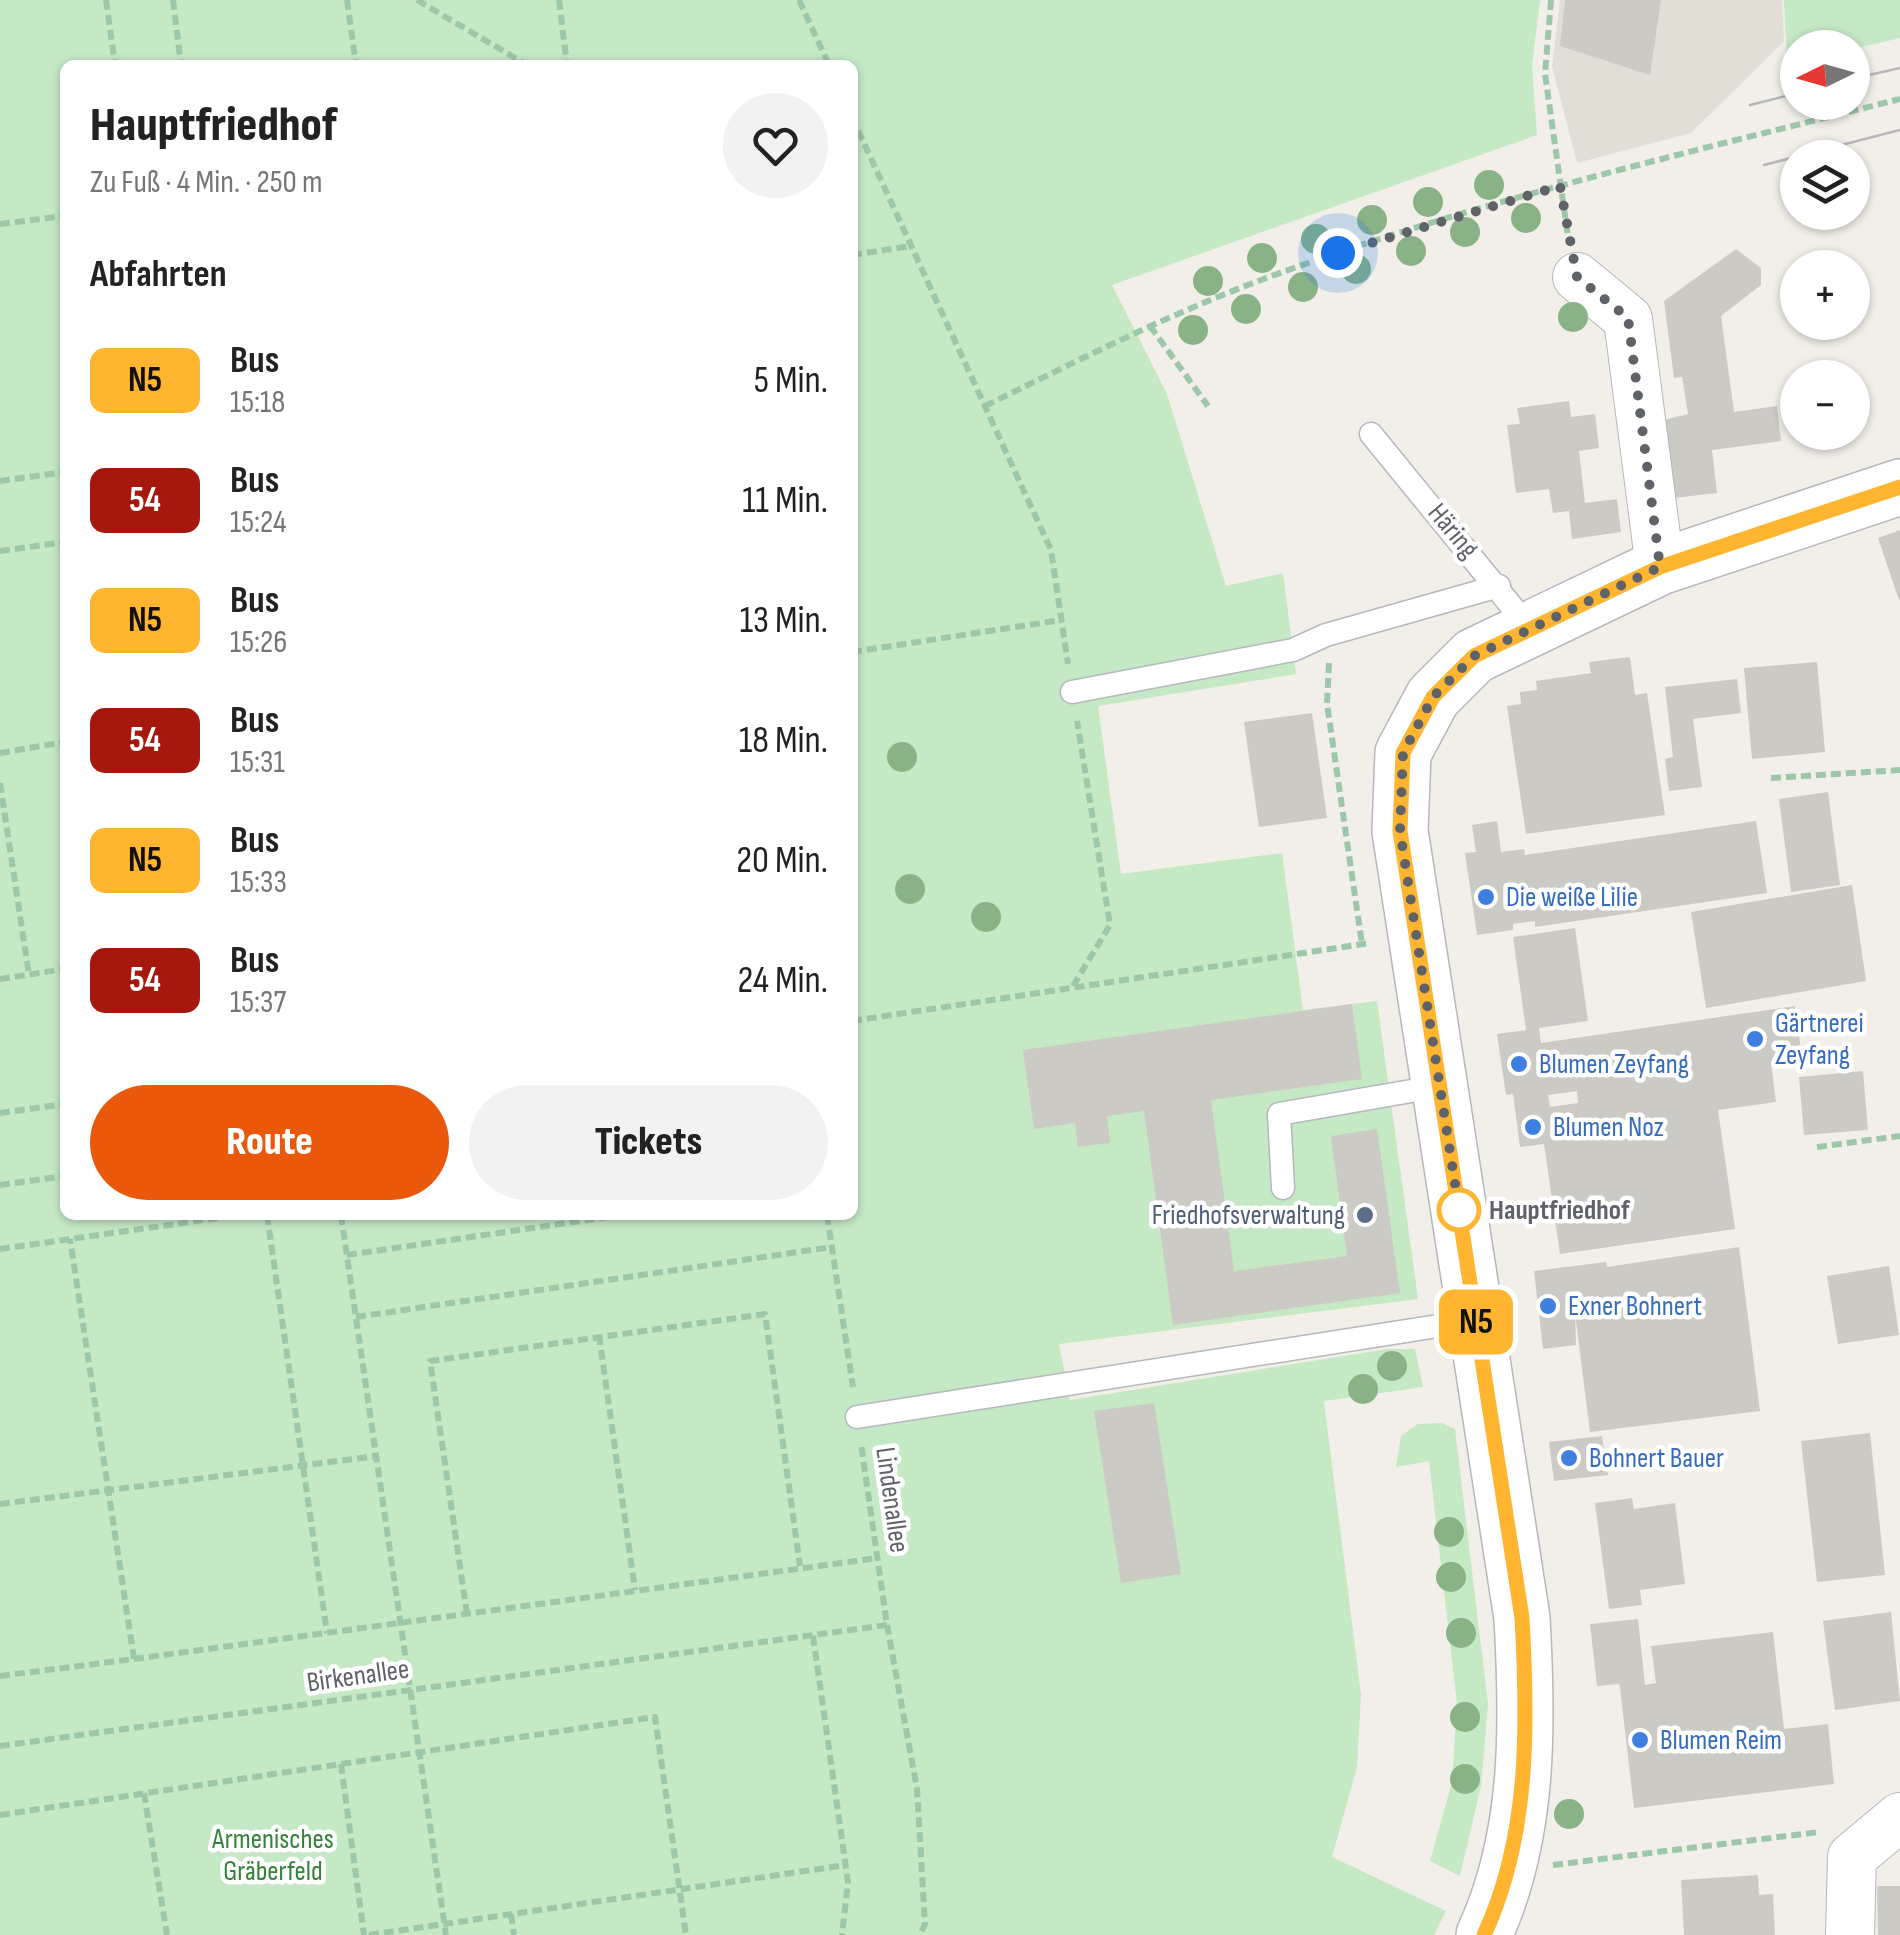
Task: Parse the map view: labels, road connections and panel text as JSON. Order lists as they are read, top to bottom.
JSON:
{
  "streets": {
    "lane": ["Häring"],
    "path": ["Lindenallee", "Birkenallee"]
  },
  "parks": ["Armenisches Gräberfeld"],
  "places": [
    "Die weiße Lilie",
    "Gärtnerei Zeyfang",
    "Blumen Zeyfang",
    "Blumen Noz",
    "Hauptfriedhof",
    "Friedhofsverwaltung",
    "Exner Bohnert",
    "Bohnert Bauer",
    "Blumen Reim"
  ],
  "lines": ["bus line N5"],
  "north": "left",
  "page": {
    "on_map": "N5",
    "map_buttons": ["+", "−"],
    "heading": [
      ["Hauptfriedhof", "Zu Fuß · 4 Min. · 250 m"],
      "Abfahrten"
    ],
    "list": [
      {
        "mark": "N5",
        "name": "Bus",
        "note": "15:18",
        "value": "5 Min."
      },
      {
        "mark": "54",
        "name": "Bus",
        "note": "15:24",
        "value": "11 Min."
      },
      {
        "mark": "N5",
        "name": "Bus",
        "note": "15:26",
        "value": "13 Min."
      },
      {
        "mark": "54",
        "name": "Bus",
        "note": "15:31",
        "value": "18 Min."
      },
      {
        "mark": "N5",
        "name": "Bus",
        "note": "15:33",
        "value": "20 Min."
      },
      {
        "mark": "54",
        "name": "Bus",
        "note": "15:37",
        "value": "24 Min."
      }
    ],
    "buttons": ["Route", "Tickets"]
  }
}
